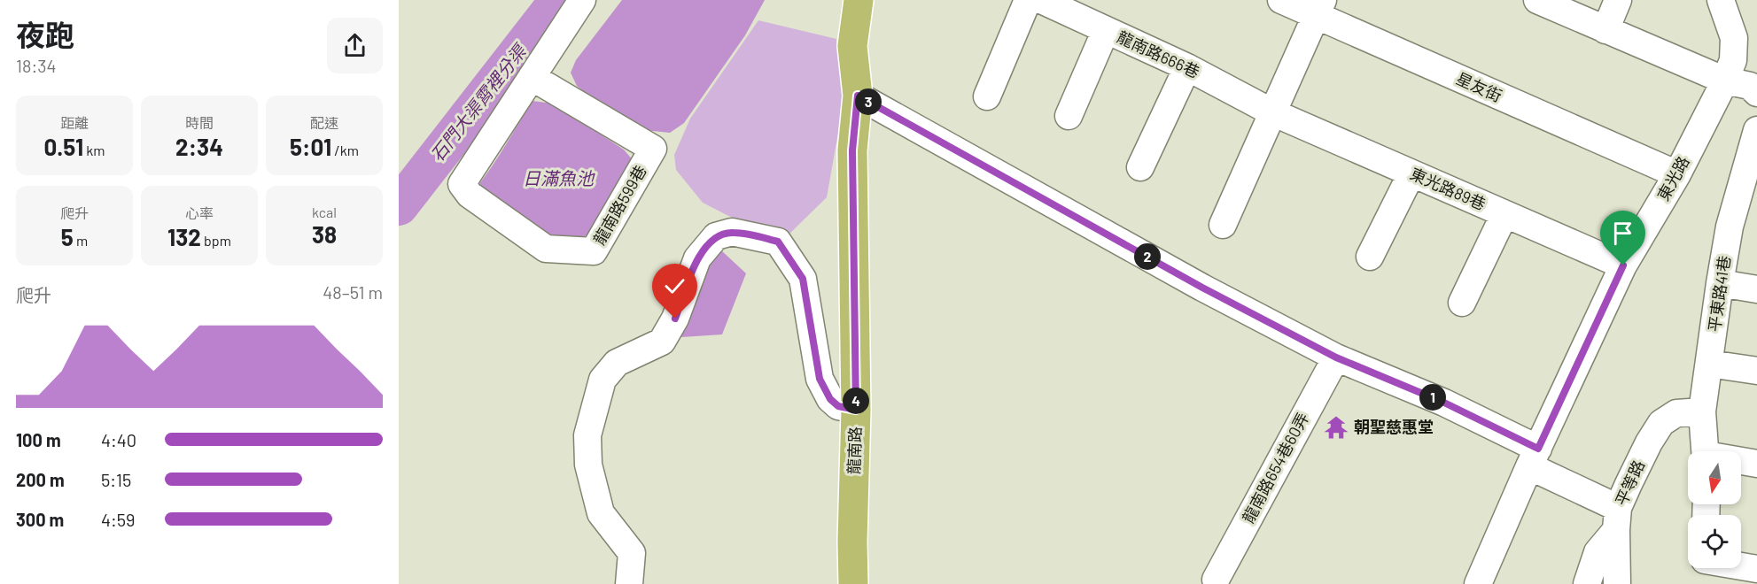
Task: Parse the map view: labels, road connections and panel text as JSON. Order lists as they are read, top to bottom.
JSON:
{
  "streets": {
    "main road": ["龍南路"],
    "lane": [
      "龍南路666巷",
      "星友街",
      "東光路",
      "東光路89巷",
      "龍南路599巷",
      "平東路41巷",
      "龍南路654巷60弄",
      "平等路"
    ]
  },
  "crossings": [
    ["龍南路666巷", "東光路89巷"],
    ["星友街", "東光路"],
    ["東光路", "東光路89巷"],
    ["平東路41巷", "平等路"]
  ],
  "water": ["石門大渠霄裡分渠", "日滿魚池"],
  "places": {
    "temple": ["朝聖慈惠堂"]
  },
  "north": "bottom",
  "page": {
    "heading": ["夜跑", "18:34"],
    "pins": [
      "3",
      "2",
      "1",
      "4"
    ],
    "stats": [
      ["距離", "0.51 km"],
      ["時間", "2:34"],
      ["配速", "5:01 /km"],
      ["爬升", "5 m"],
      ["心率", "132 bpm"],
      ["kcal", "38"]
    ],
    "chart": ["爬升", "48–51 m"],
    "list": [
      {
        "name": "100 m",
        "note": "4:40"
      },
      {
        "name": "200 m",
        "note": "5:15"
      },
      {
        "name": "300 m",
        "note": "4:59"
      }
    ]
  }
}
